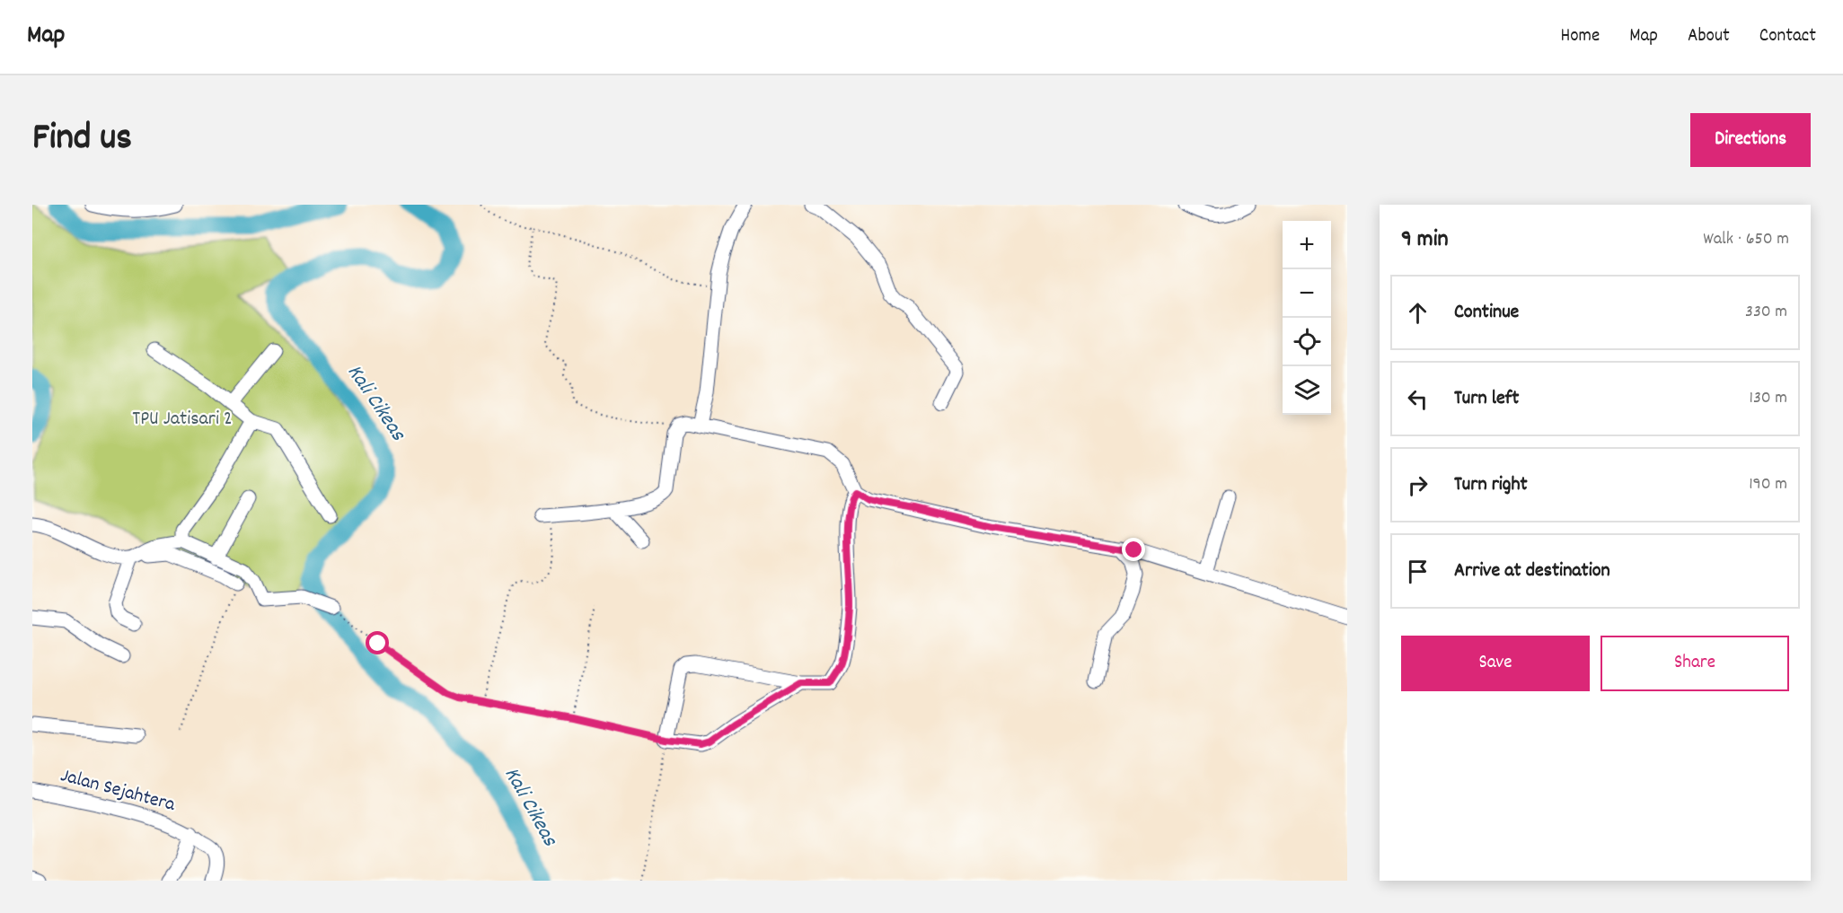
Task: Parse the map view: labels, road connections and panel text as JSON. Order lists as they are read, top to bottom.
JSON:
{
  "streets": {
    "street": ["Jalan Sejahtera"]
  },
  "water": ["Kali Cikeas"],
  "parks": ["TPU Jatisari 2"],
  "page": {
    "header": "Map",
    "nav": [
      "Home",
      "Map",
      "About",
      "Contact"
    ],
    "title": "Find us",
    "buttons": [
      "Directions",
      ["Save", "Share"]
    ],
    "heading": ["9 min", "Walk · 650 m"],
    "map_buttons": ["+", "−"],
    "list": [
      ["Continue", "330 m"],
      ["Turn left", "130 m"],
      ["Turn right", "190 m"],
      "Arrive at destination"
    ]
  }
}
